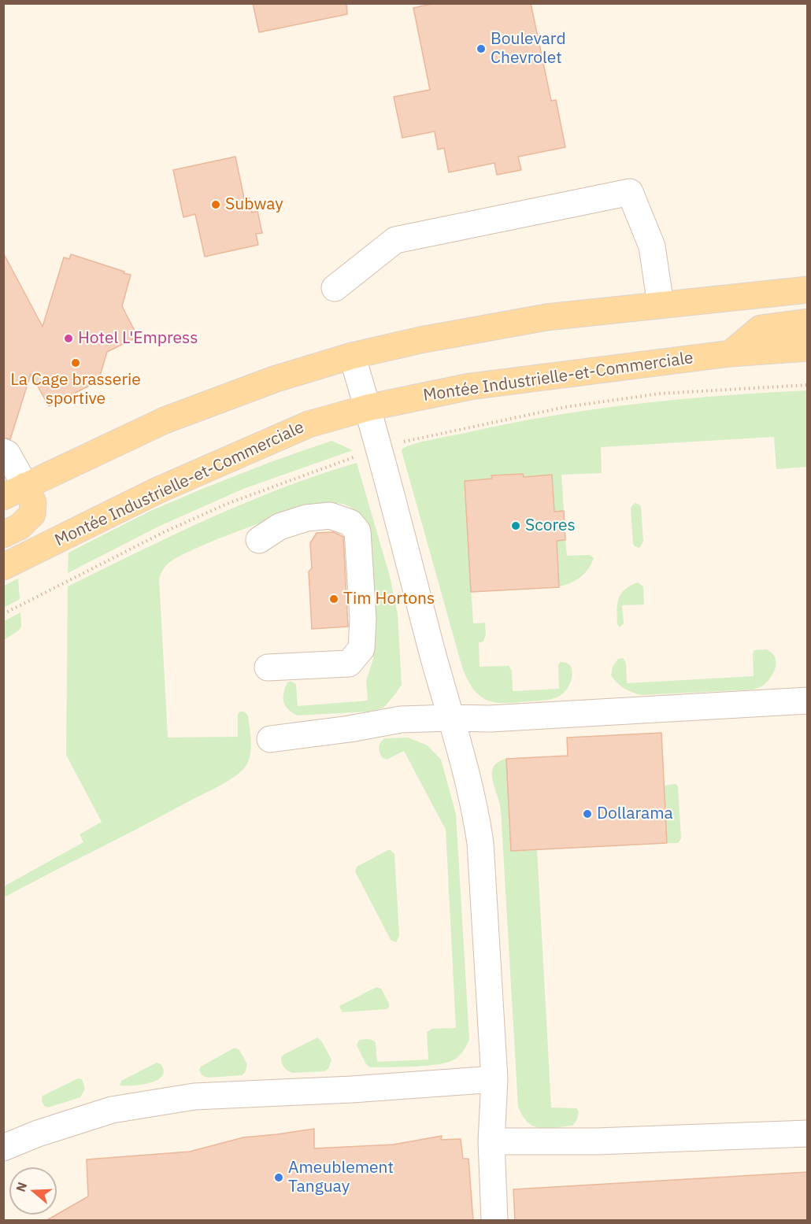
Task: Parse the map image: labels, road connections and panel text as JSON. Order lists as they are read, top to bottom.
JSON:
{
  "streets": {
    "main road": ["Montée Industrielle-et-Commerciale"]
  },
  "places": [
    "Boulevard Chevrolet",
    "Subway",
    "Hotel L'Empress",
    "La Cage brasserie sportive",
    "Scores",
    "Tim Hortons",
    "Dollarama",
    "Ameublement Tanguay"
  ],
  "north": "left"
}
